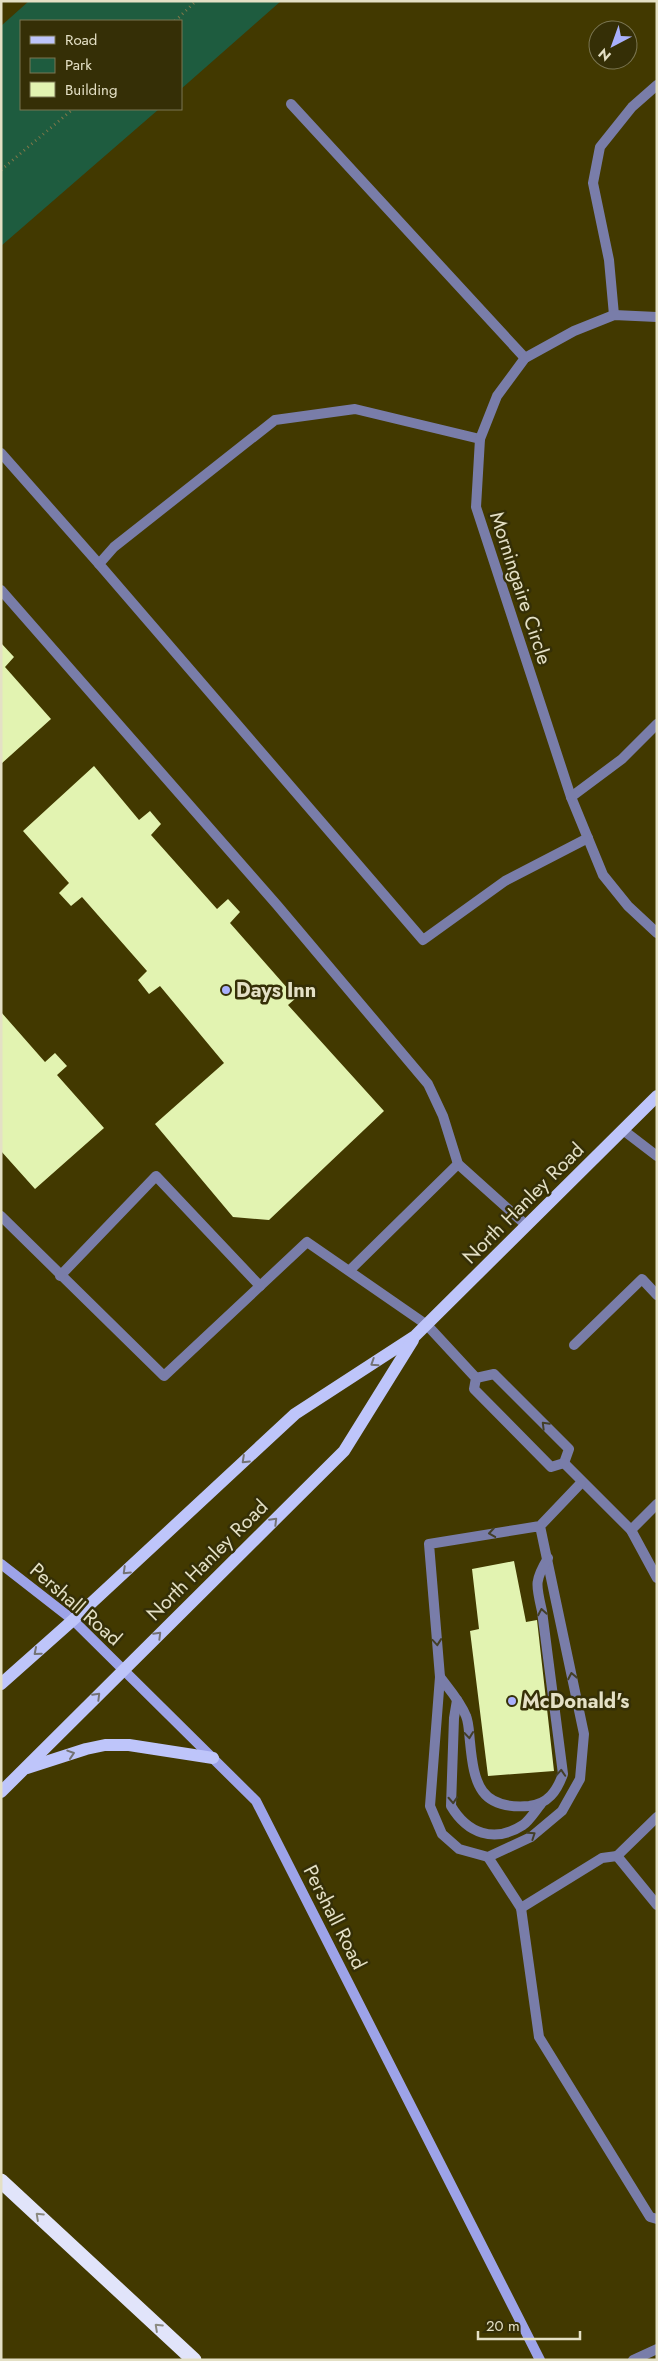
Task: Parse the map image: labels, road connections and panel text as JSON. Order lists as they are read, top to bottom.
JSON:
{
  "streets": {
    "main road": ["North Hanley Road"],
    "street": ["Morningaire Circle", "Pershall Road"]
  },
  "crossings": [
    ["North Hanley Road", "Pershall Road"]
  ],
  "places": ["Days Inn", "McDonald's"],
  "legend": ["Road", "Park", "Building"],
  "scale_bar": "20 m",
  "north": "bottom left"
}
